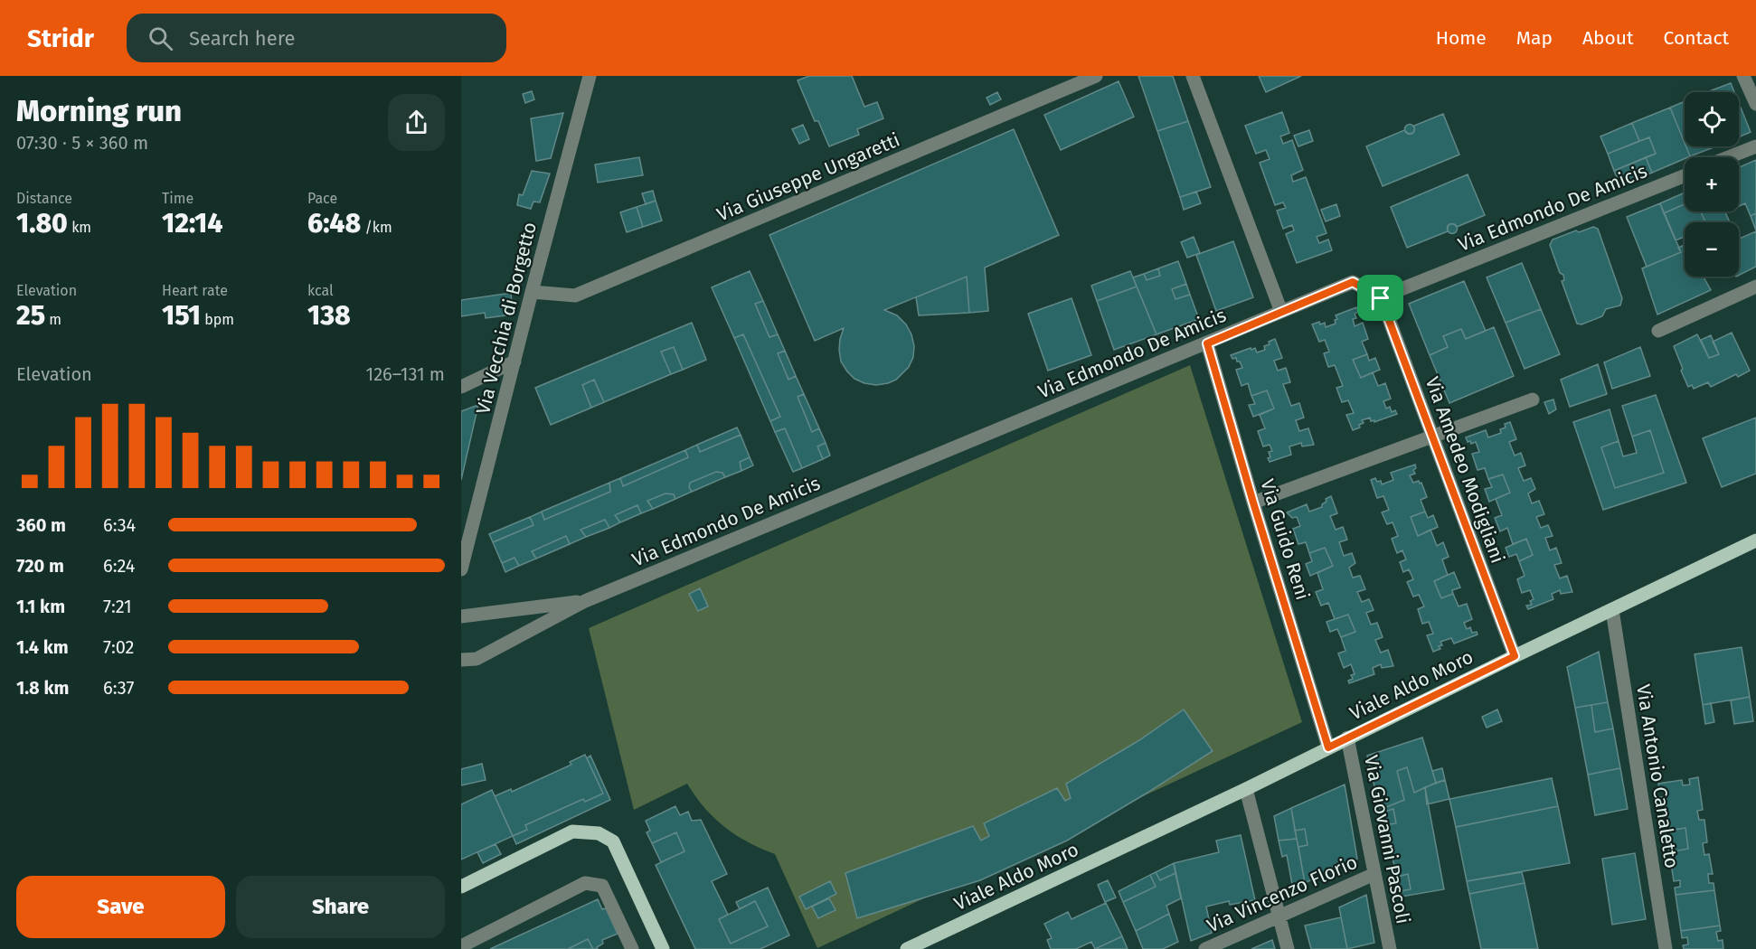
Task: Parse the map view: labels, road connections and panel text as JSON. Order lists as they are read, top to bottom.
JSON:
{
  "streets": {
    "main road": ["Viale Aldo Moro"],
    "street": [
      "Via Giuseppe Ungaretti",
      "Via Edmondo De Amicis",
      "Via Vecchia di Borgetto",
      "Via Amedeo Modigliani",
      "Via Guido Reni",
      "Via Antonio Canaletto",
      "Via Giovanni Pascoli",
      "Via Vincenzo Florio"
    ]
  },
  "crossings": [
    ["Via Giuseppe Ungaretti", "Via Vecchia di Borgetto"],
    ["Via Edmondo De Amicis", "Via Amedeo Modigliani"],
    ["Via Edmondo De Amicis", "Via Guido Reni"],
    ["Via Amedeo Modigliani", "Viale Aldo Moro"],
    ["Via Guido Reni", "Viale Aldo Moro"],
    ["Viale Aldo Moro", "Via Antonio Canaletto"],
    ["Viale Aldo Moro", "Via Giovanni Pascoli"],
    ["Via Giovanni Pascoli", "Via Vincenzo Florio"]
  ],
  "page": {
    "header": "Stridr",
    "search": "Search here",
    "nav": [
      "Home",
      "Map",
      "About",
      "Contact"
    ],
    "heading": ["Morning run", "07:30 · 5 × 360 m"],
    "map_buttons": ["+", "−"],
    "stats": [
      ["Distance", "1.80 km"],
      ["Time", "12:14"],
      ["Pace", "6:48 /km"],
      ["Elevation", "25 m"],
      ["Heart rate", "151 bpm"],
      ["kcal", "138"]
    ],
    "chart": ["Elevation", "126–131 m"],
    "list": [
      {
        "name": "360 m",
        "note": "6:34"
      },
      {
        "name": "720 m",
        "note": "6:24"
      },
      {
        "name": "1.1 km",
        "note": "7:21"
      },
      {
        "name": "1.4 km",
        "note": "7:02"
      },
      {
        "name": "1.8 km",
        "note": "6:37"
      }
    ],
    "buttons": ["Save", "Share"]
  }
}
